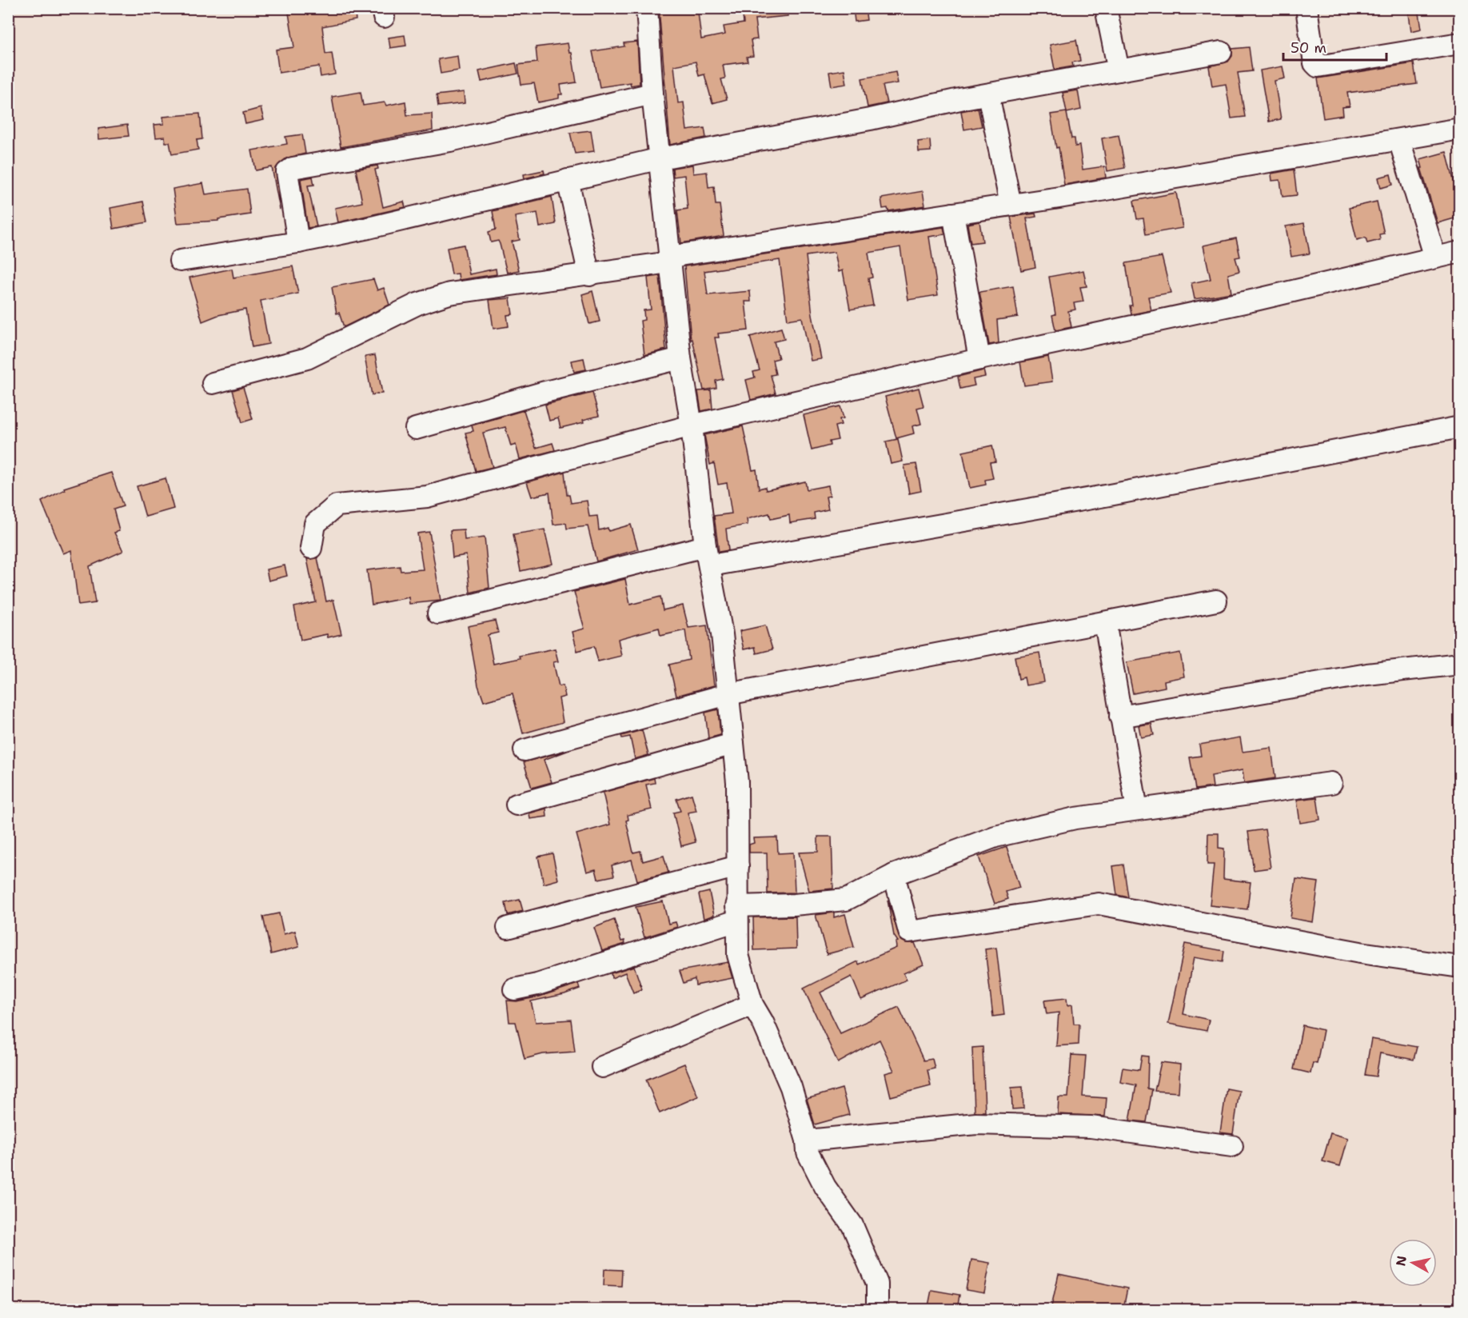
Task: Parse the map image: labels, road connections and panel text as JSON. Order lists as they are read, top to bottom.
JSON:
{
  "scale_bar": "50 m",
  "north": "left"
}
